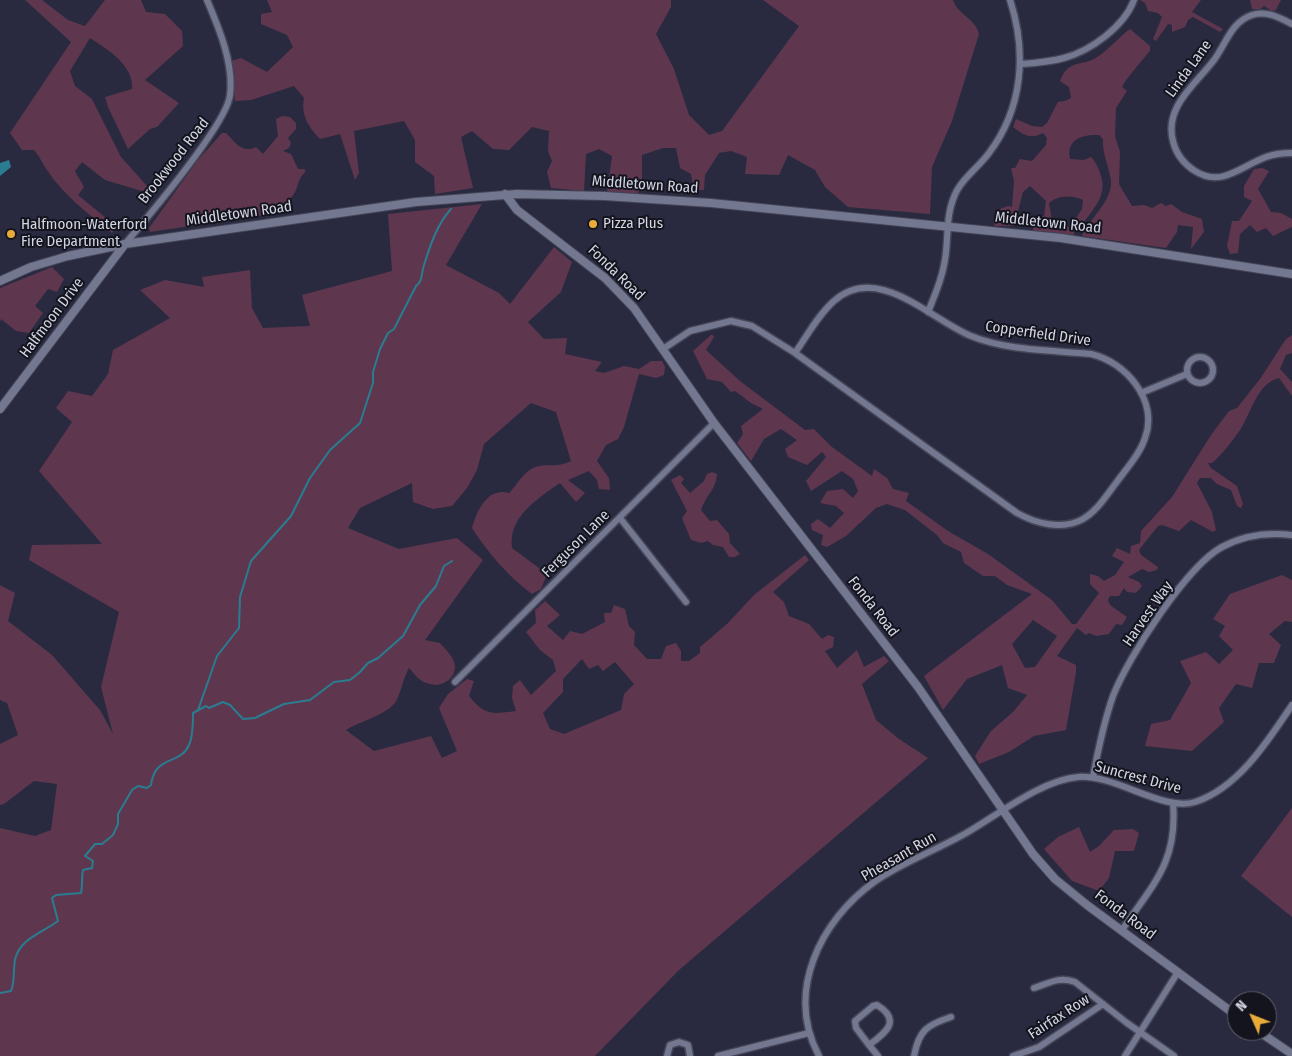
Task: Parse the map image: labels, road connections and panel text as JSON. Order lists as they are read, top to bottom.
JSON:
{
  "streets": {
    "street": [
      "Linda Lane",
      "Brookwood Road",
      "Middletown Road",
      "Fonda Road",
      "Halfmoon Drive",
      "Copperfield Drive",
      "Ferguson Lane",
      "Harvest Way",
      "Suncrest Drive",
      "Pheasant Run",
      "Fairfax Row"
    ]
  },
  "crossings": [
    ["Brookwood Road", "Middletown Road"],
    ["Brookwood Road", "Halfmoon Drive"],
    ["Middletown Road", "Fonda Road"],
    ["Middletown Road", "Halfmoon Drive"],
    ["Fonda Road", "Copperfield Drive"],
    ["Fonda Road", "Ferguson Lane"],
    ["Fonda Road", "Suncrest Drive"],
    ["Fonda Road", "Pheasant Run"],
    ["Harvest Way", "Suncrest Drive"],
    ["Suncrest Drive", "Pheasant Run"]
  ],
  "places": ["Pizza Plus", "Halfmoon-Waterford Fire Department"],
  "north": "top left"
}
